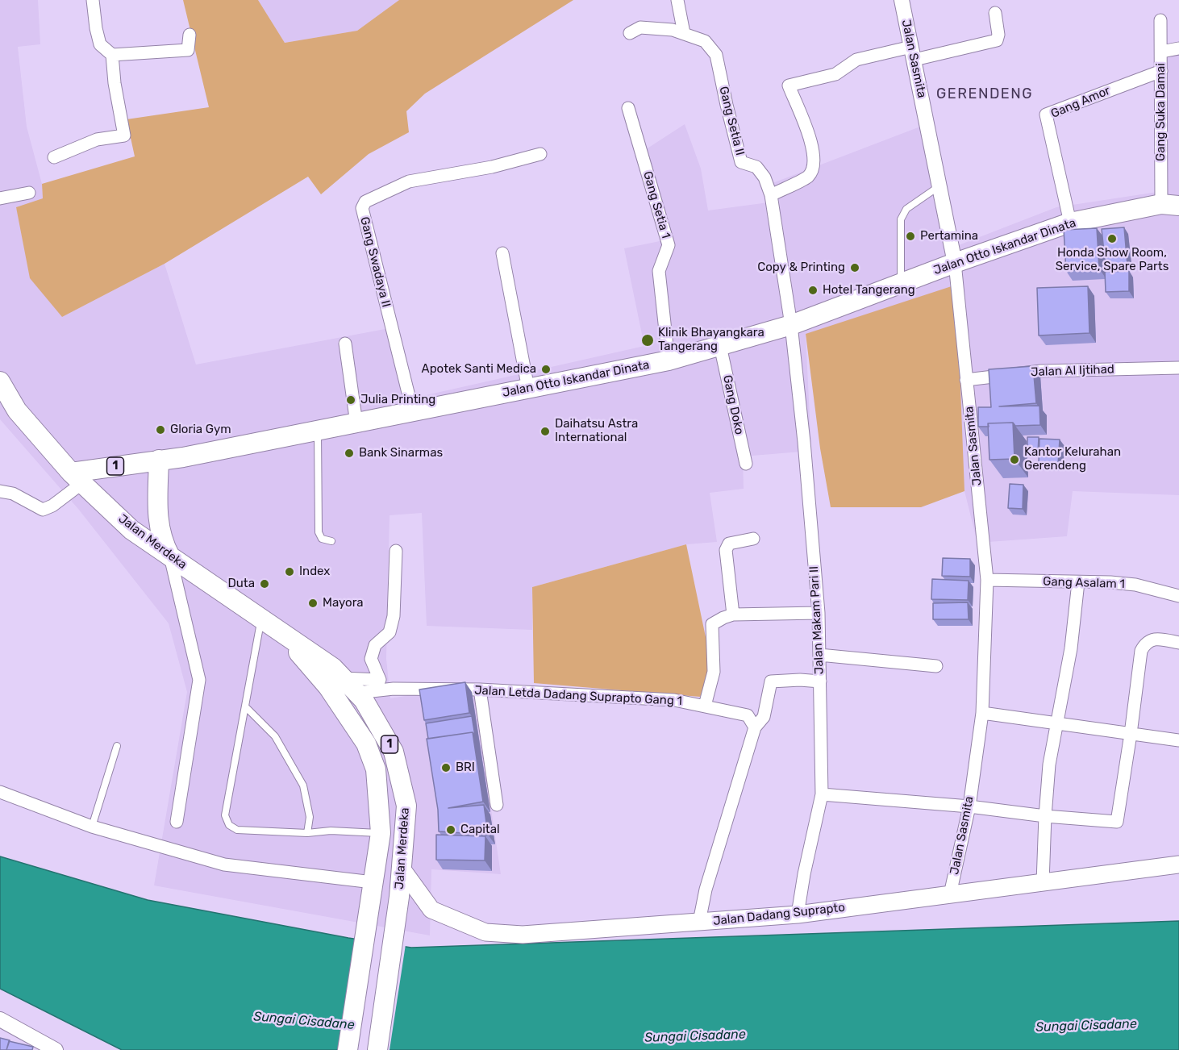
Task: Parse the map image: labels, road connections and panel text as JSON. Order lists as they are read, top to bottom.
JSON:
{
  "streets": {
    "highway": ["Jalan Otto Iskandar Dinata", "1", "Jalan Merdeka"],
    "main road": ["Jalan Dadang Suprapto"],
    "street": [
      "Jalan Sasmita",
      "Gang Amor",
      "Gang Suka Damai",
      "Gang Setia II",
      "Gang Setia 1",
      "Gang Swadaya II",
      "Jalan Al Ijtihad",
      "Gang Doko",
      "Gang Asalam 1",
      "Jalan Makam Pari II",
      "Jalan Letda Dadang Suprapto Gang 1"
    ]
  },
  "crossings": [
    ["Jalan Sasmita", "Jalan Otto Iskandar Dinata"],
    ["Jalan Sasmita", "Jalan Al Ijtihad"],
    ["Jalan Sasmita", "Gang Asalam 1"],
    ["Jalan Sasmita", "Jalan Dadang Suprapto"],
    ["Gang Amor", "Gang Suka Damai"],
    ["Gang Amor", "Jalan Otto Iskandar Dinata"],
    ["Gang Suka Damai", "Jalan Otto Iskandar Dinata"],
    ["Gang Setia II", "Jalan Otto Iskandar Dinata"],
    ["Gang Setia II", "Jalan Makam Pari II"],
    ["Gang Setia 1", "Jalan Otto Iskandar Dinata"],
    ["Jalan Otto Iskandar Dinata", "Gang Swadaya II"],
    ["Jalan Otto Iskandar Dinata", "Gang Doko"],
    ["Jalan Otto Iskandar Dinata", "Jalan Merdeka"],
    ["Jalan Otto Iskandar Dinata", "Jalan Makam Pari II"],
    ["Jalan Merdeka", "Jalan Letda Dadang Suprapto Gang 1"],
    ["Jalan Merdeka", "Jalan Dadang Suprapto"],
    ["Jalan Makam Pari II", "Jalan Dadang Suprapto"]
  ],
  "districts": ["GERENDENG"],
  "water": ["Sungai Cisadane"],
  "places": [
    "Pertamina",
    "Honda Show Room, Service, Spare Parts",
    "Copy & Printing",
    "Hotel Tangerang",
    "Klinik Bhayangkara Tangerang",
    "Apotek Santi Medica",
    "Julia Printing",
    "Gloria Gym",
    "Daihatsu Astra International",
    "Bank Sinarmas",
    "Kantor Kelurahan Gerendeng",
    "Index",
    "Duta",
    "Mayora",
    "BRI",
    "Capital"
  ]
}
